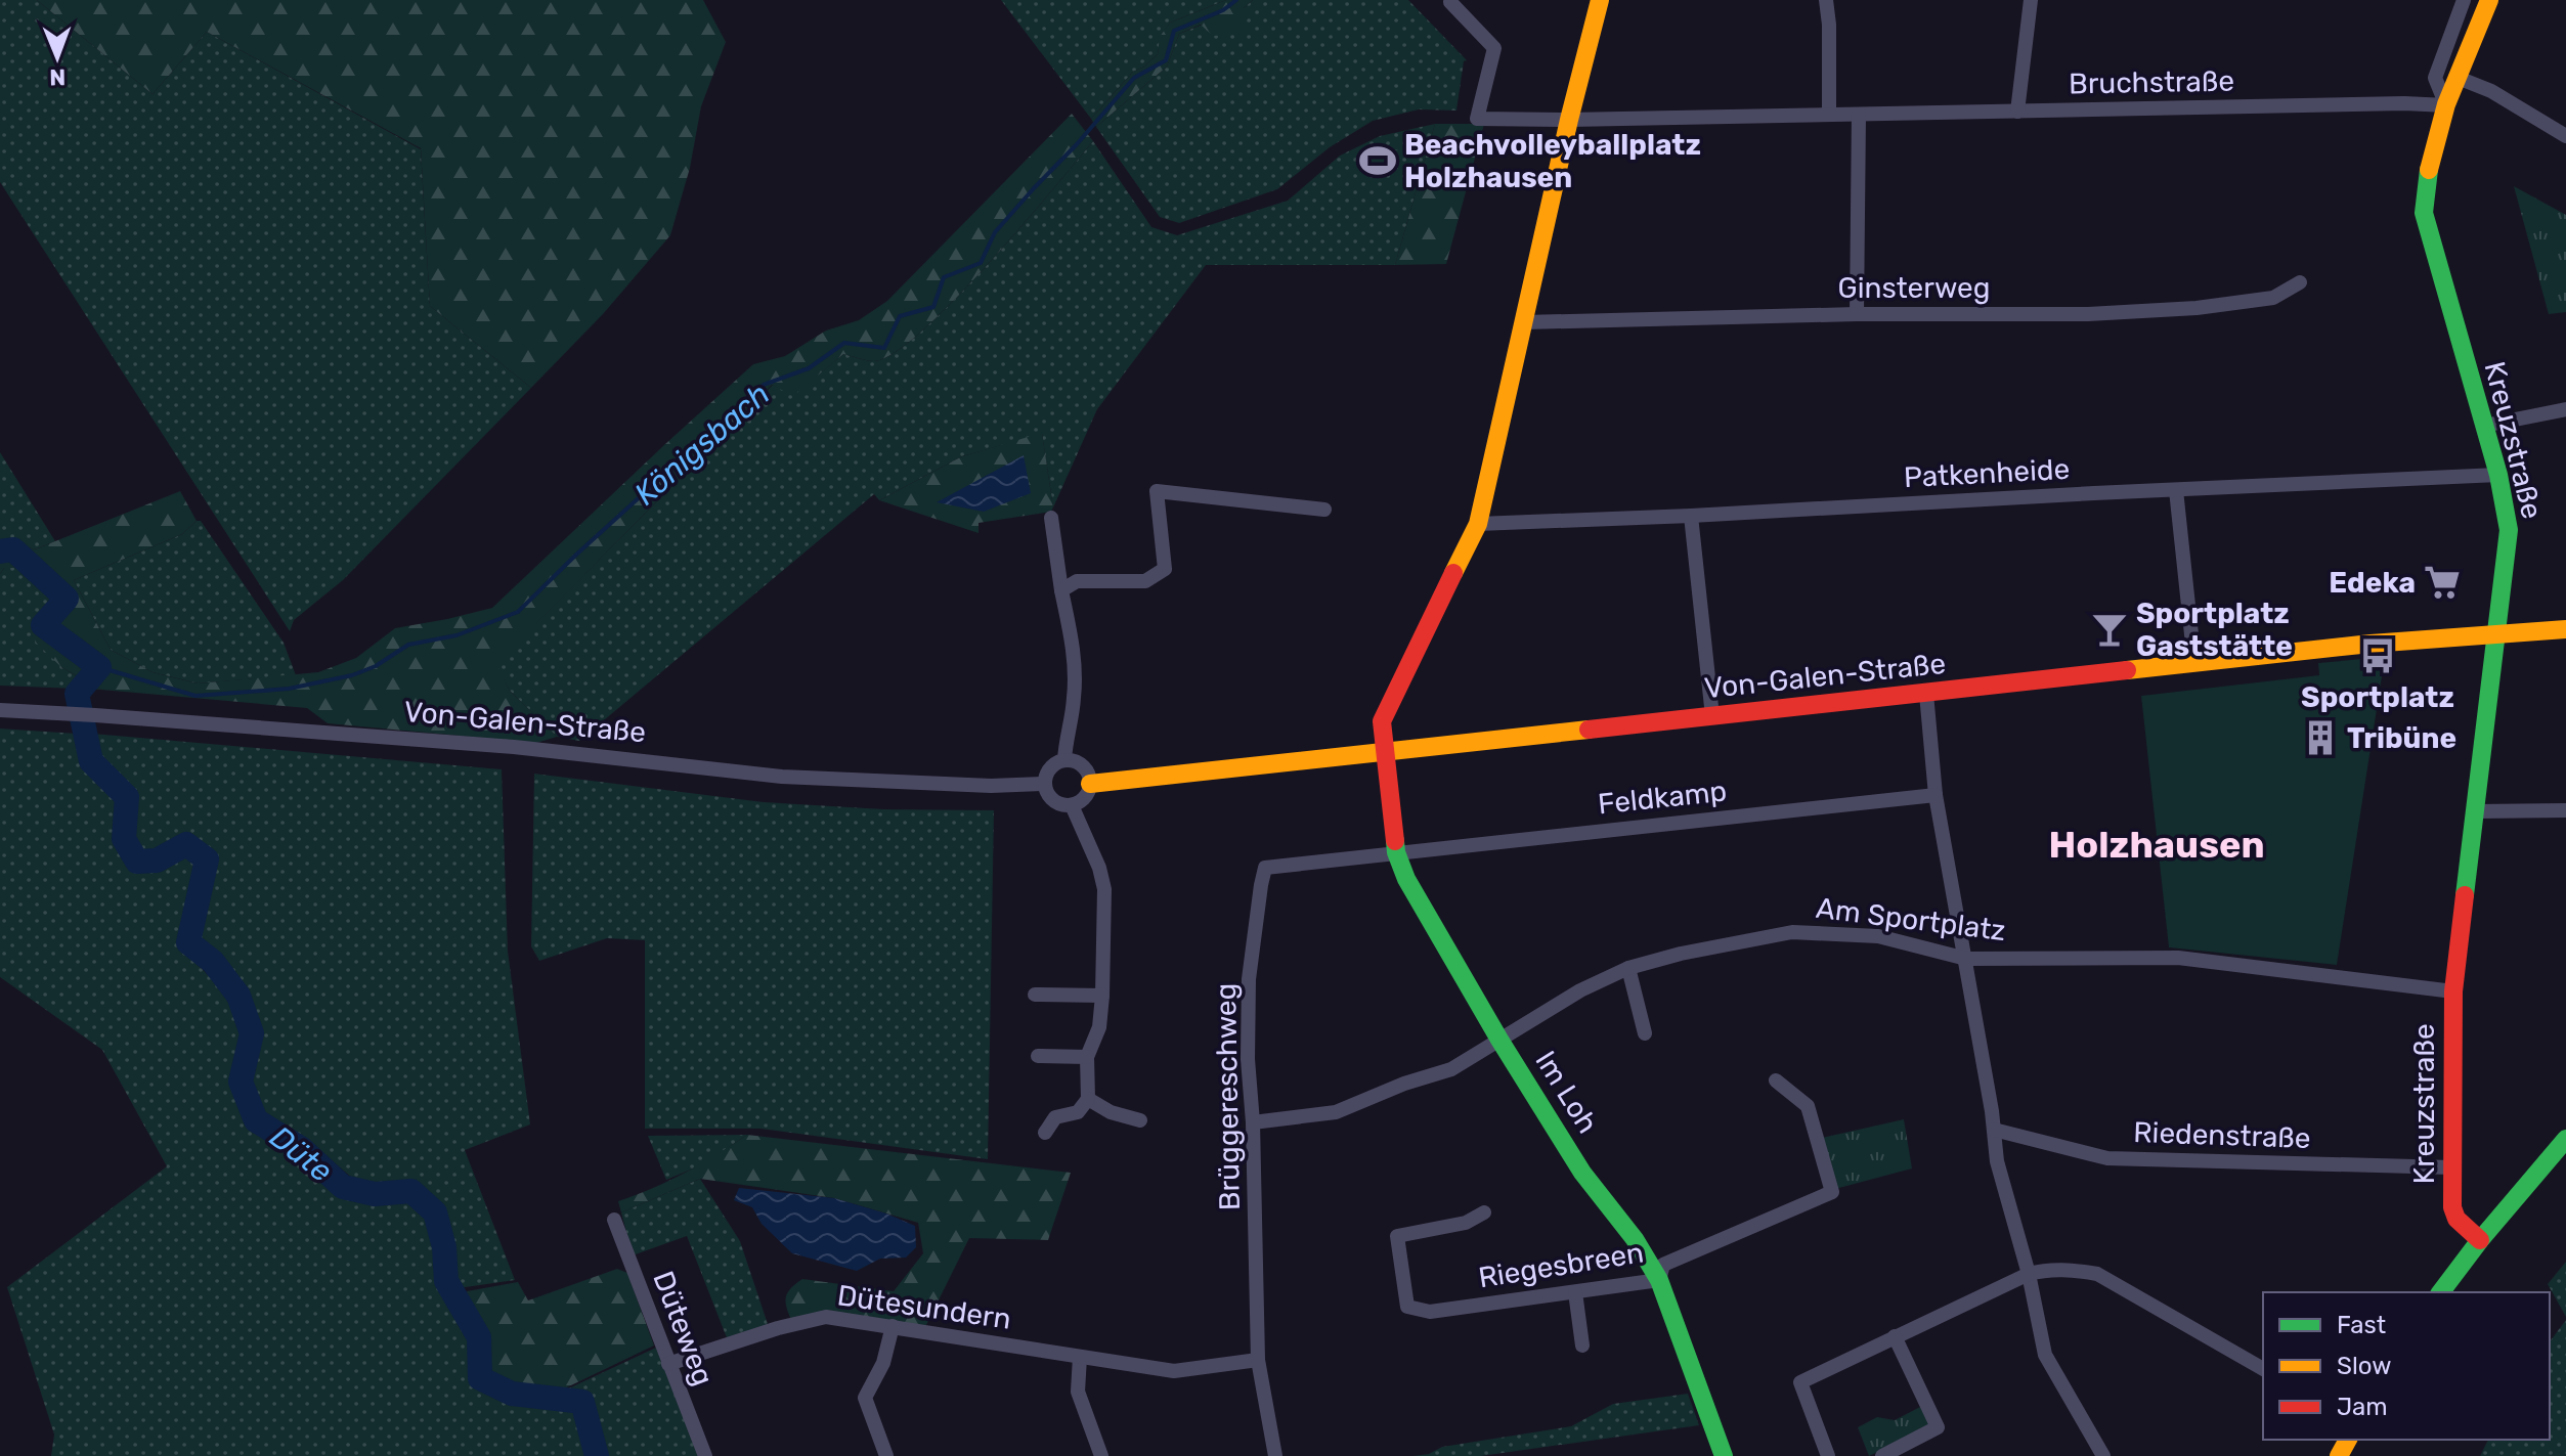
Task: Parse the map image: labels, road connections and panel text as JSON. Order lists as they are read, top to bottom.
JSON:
{
  "streets": {
    "street": [
      "Bruchstraße",
      "Ginsterweg",
      "Kreuzstraße",
      "Patkenheide",
      "Von-Galen-Straße",
      "Feldkamp",
      "Am Sportplatz",
      "Im Loh",
      "Brüggereschweg",
      "Riedenstraße",
      "Riegesbreen",
      "Dütesundern",
      "Düteweg"
    ]
  },
  "crossings": [
    ["Bruchstraße", "Kreuzstraße"],
    ["Bruchstraße", "Im Loh"],
    ["Ginsterweg", "Im Loh"],
    ["Kreuzstraße", "Patkenheide"],
    ["Kreuzstraße", "Von-Galen-Straße"],
    ["Kreuzstraße", "Am Sportplatz"],
    ["Kreuzstraße", "Riedenstraße"],
    ["Patkenheide", "Im Loh"],
    ["Von-Galen-Straße", "Im Loh"],
    ["Feldkamp", "Im Loh"],
    ["Feldkamp", "Brüggereschweg"],
    ["Am Sportplatz", "Im Loh"],
    ["Am Sportplatz", "Brüggereschweg"],
    ["Im Loh", "Brüggereschweg"],
    ["Im Loh", "Riegesbreen"],
    ["Brüggereschweg", "Dütesundern"],
    ["Dütesundern", "Düteweg"]
  ],
  "districts": ["Holzhausen"],
  "water": ["Königsbach", "Düte"],
  "places": {
    "sports": ["Beachvolleyballplatz Holzhausen"],
    "supermarket": ["Edeka"],
    "bar": ["Sportplatz Gaststätte"],
    "bus stop": ["Sportplatz"],
    "building": ["Tribüne"]
  },
  "legend": ["Fast", "Slow", "Jam"],
  "north": "bottom"
}
